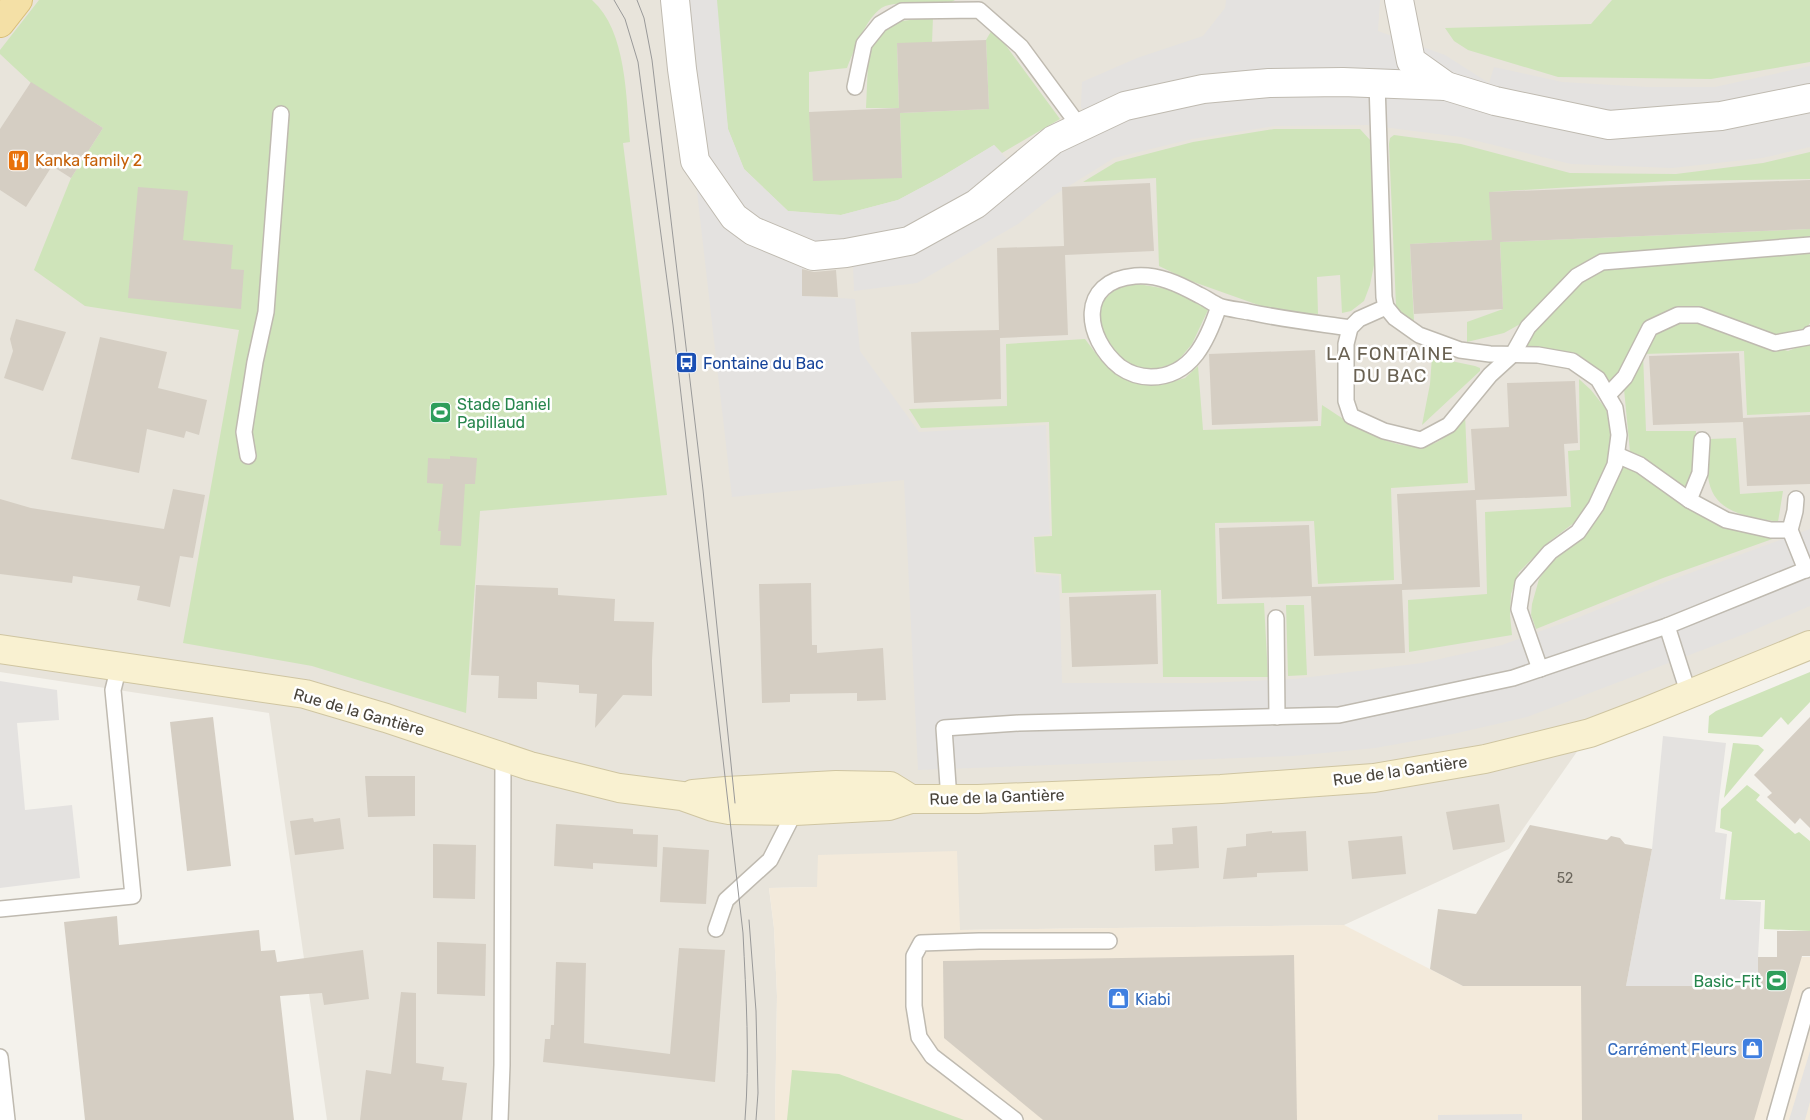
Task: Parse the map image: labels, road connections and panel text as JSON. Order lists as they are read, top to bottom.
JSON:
{
  "streets": {
    "main road": ["Rue de la Gantière"]
  },
  "districts": ["LA FONTAINE DU BAC"],
  "places": {
    "restaurant": ["Kanka family 2"],
    "bus stop": ["Fontaine du Bac"],
    "sports": ["Stade Daniel Papillaud", "Basic-Fit"],
    "shop": ["Kiabi", "Carrément Fleurs"]
  },
  "house_numbers": ["52"]
}
